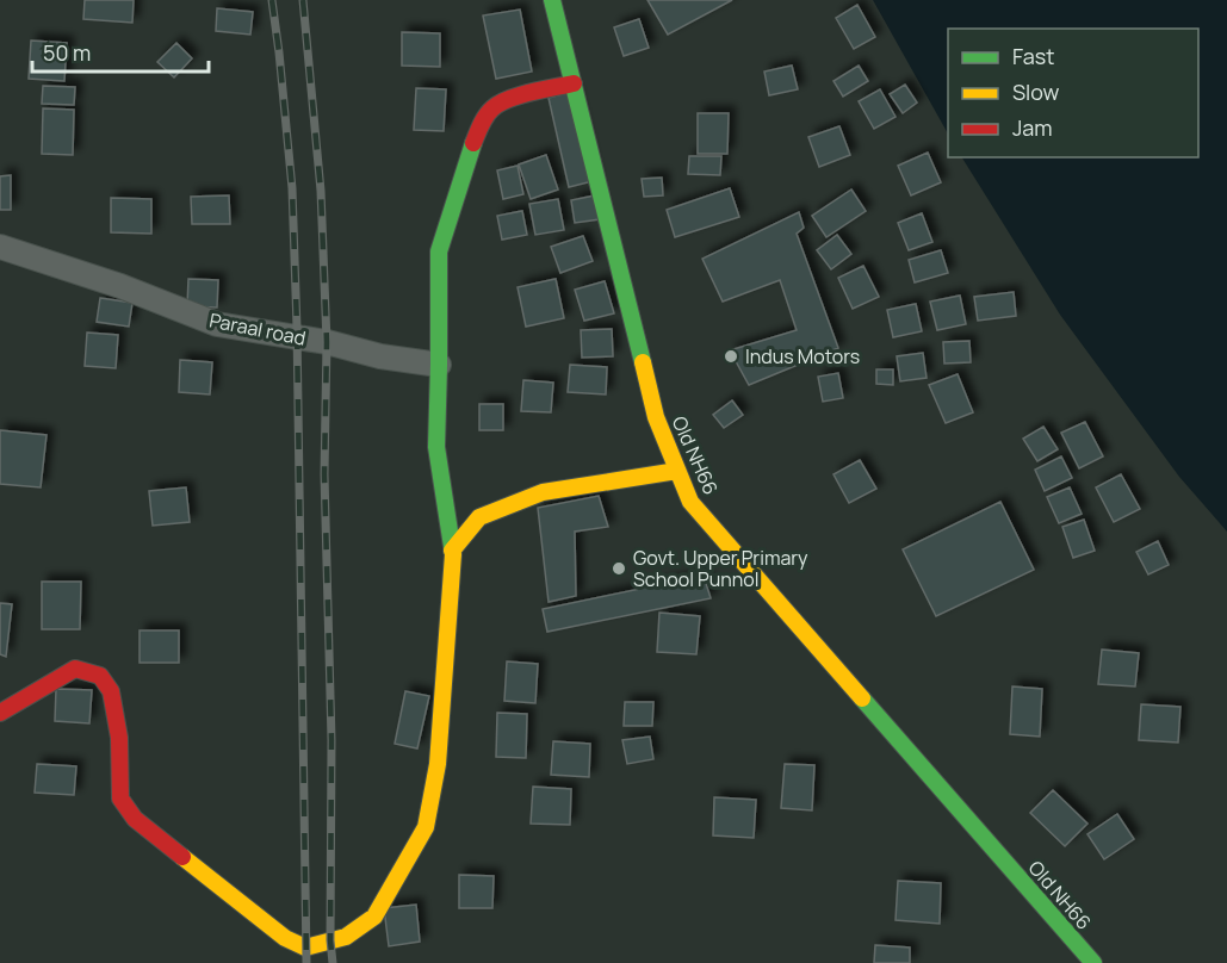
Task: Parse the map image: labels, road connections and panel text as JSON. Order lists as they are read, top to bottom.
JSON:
{
  "streets": {
    "main road": ["Old NH66"],
    "street": ["Paraal road"]
  },
  "places": ["Indus Motors", "Govt. Upper Primary School Punnol"],
  "legend": ["Fast", "Slow", "Jam"],
  "scale_bar": "50 m"
}
